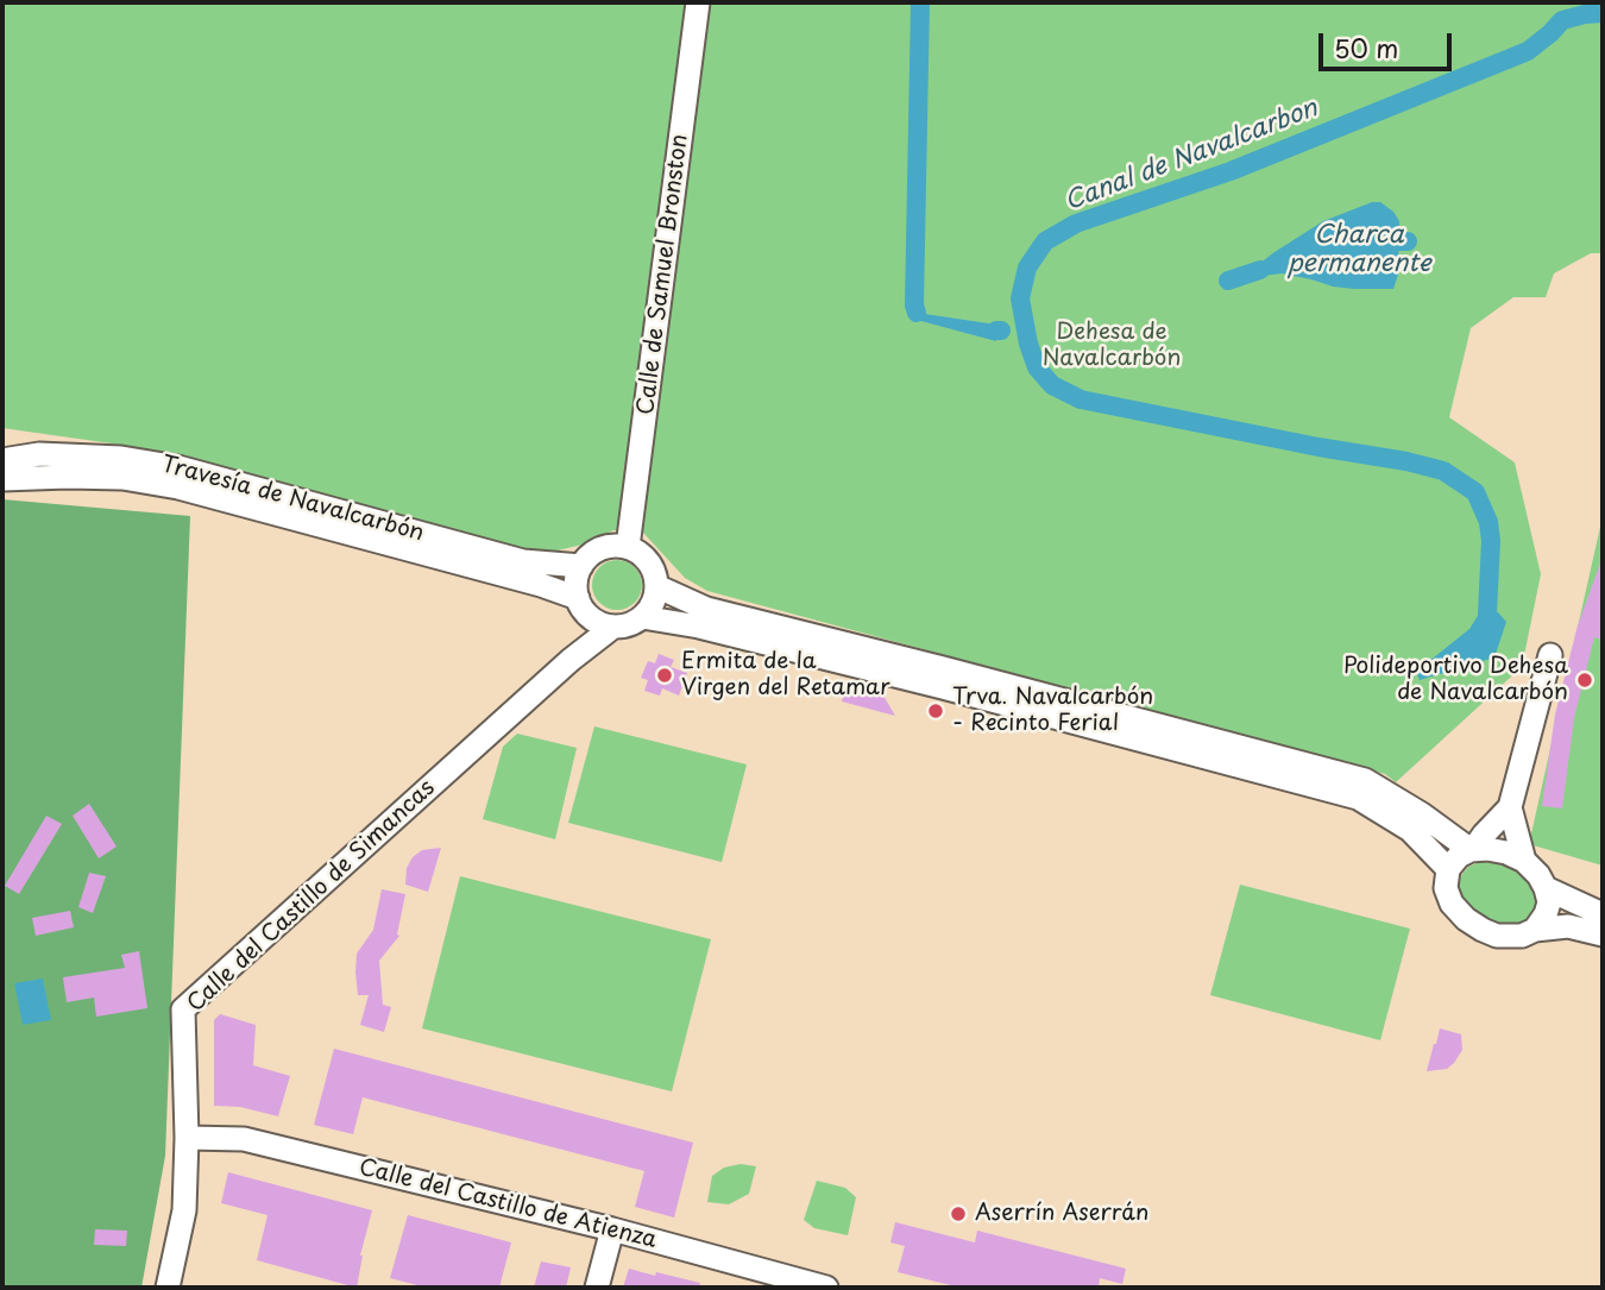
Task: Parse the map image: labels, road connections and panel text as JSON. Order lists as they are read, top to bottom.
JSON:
{
  "streets": {
    "street": [
      "Calle de Samuel Bronston",
      "Travesía de Navalcarbón",
      "Calle del Castillo de Simancas",
      "Calle del Castillo de Atienza"
    ]
  },
  "crossings": [
    ["Calle de Samuel Bronston", "Travesía de Navalcarbón"],
    ["Calle de Samuel Bronston", "Calle del Castillo de Simancas"],
    ["Travesía de Navalcarbón", "Calle del Castillo de Simancas"],
    ["Calle del Castillo de Simancas", "Calle del Castillo de Atienza"]
  ],
  "water": ["Canal de Navalcarbon", "Charca permanente"],
  "parks": ["Dehesa de Navalcarbón"],
  "places": [
    "Ermita de la Virgen del Retamar",
    "Polideportivo Dehesa de Navalcarbón",
    "Trva. Navalcarbón - Recinto Ferial",
    "Aserrín Aserrán"
  ],
  "scale_bar": "50 m"
}
